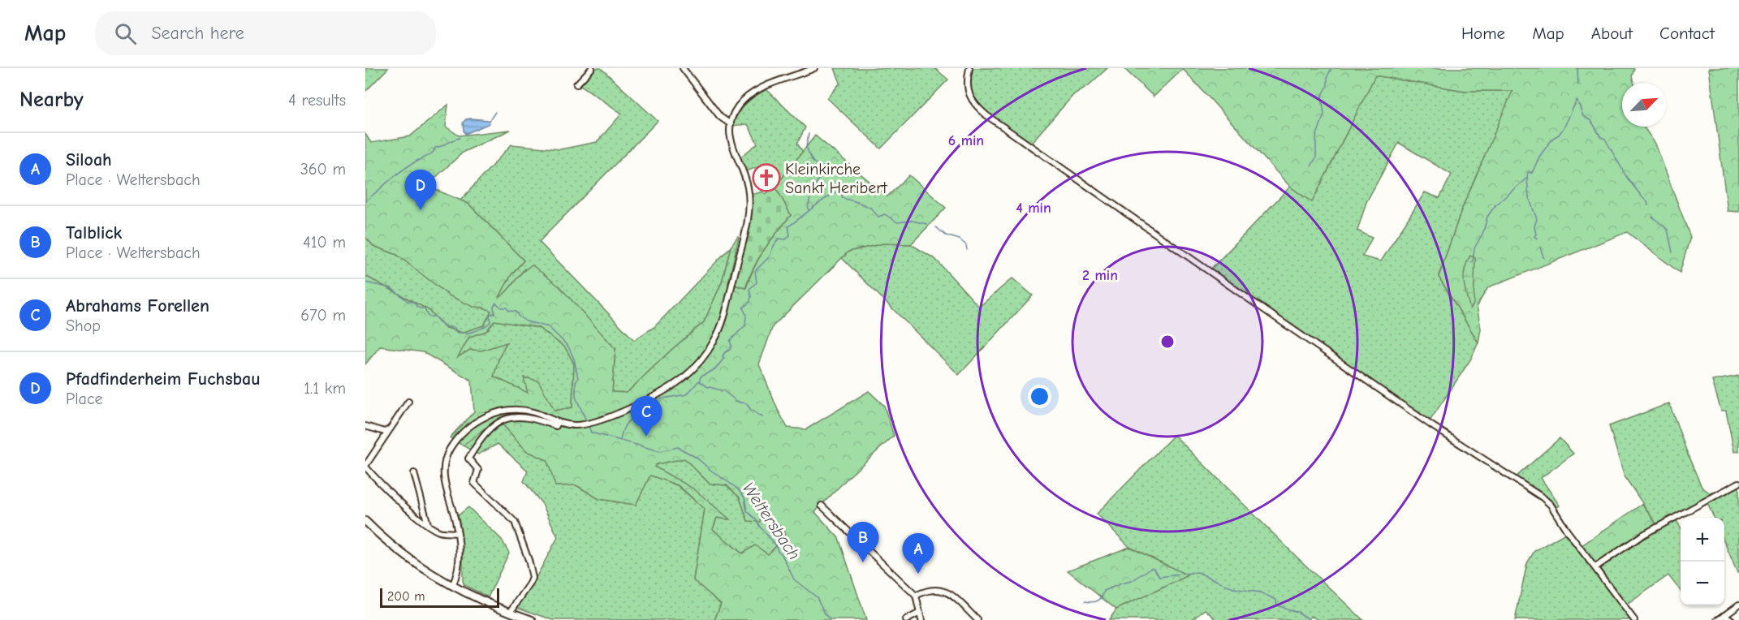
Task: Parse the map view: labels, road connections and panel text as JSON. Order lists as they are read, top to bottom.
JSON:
{
  "water": ["Weltersbach"],
  "places": {
    "church": ["Kleinkirche Sankt Heribert"]
  },
  "scale_bar": "200 m",
  "north": "top right",
  "page": {
    "header": "Map",
    "search": "Search here",
    "nav": [
      "Home",
      "Map",
      "About",
      "Contact"
    ],
    "heading": ["Nearby", "4 results"],
    "list": [
      {
        "mark": "A",
        "name": "Siloah",
        "note": "Place · Weltersbach",
        "value": "360 m"
      },
      {
        "mark": "B",
        "name": "Talblick",
        "note": "Place · Weltersbach",
        "value": "410 m"
      },
      {
        "mark": "C",
        "name": "Abrahams Forellen",
        "note": "Shop",
        "value": "670 m"
      },
      {
        "mark": "D",
        "name": "Pfadfinderheim Fuchsbau",
        "note": "Place",
        "value": "1.1 km"
      }
    ],
    "pins": [
      "D",
      "C",
      "B",
      "A"
    ],
    "map_buttons": ["+", "−"],
    "scale": "200 m"
  },
  "rings": ["6 min", "4 min", "2 min"]
}
